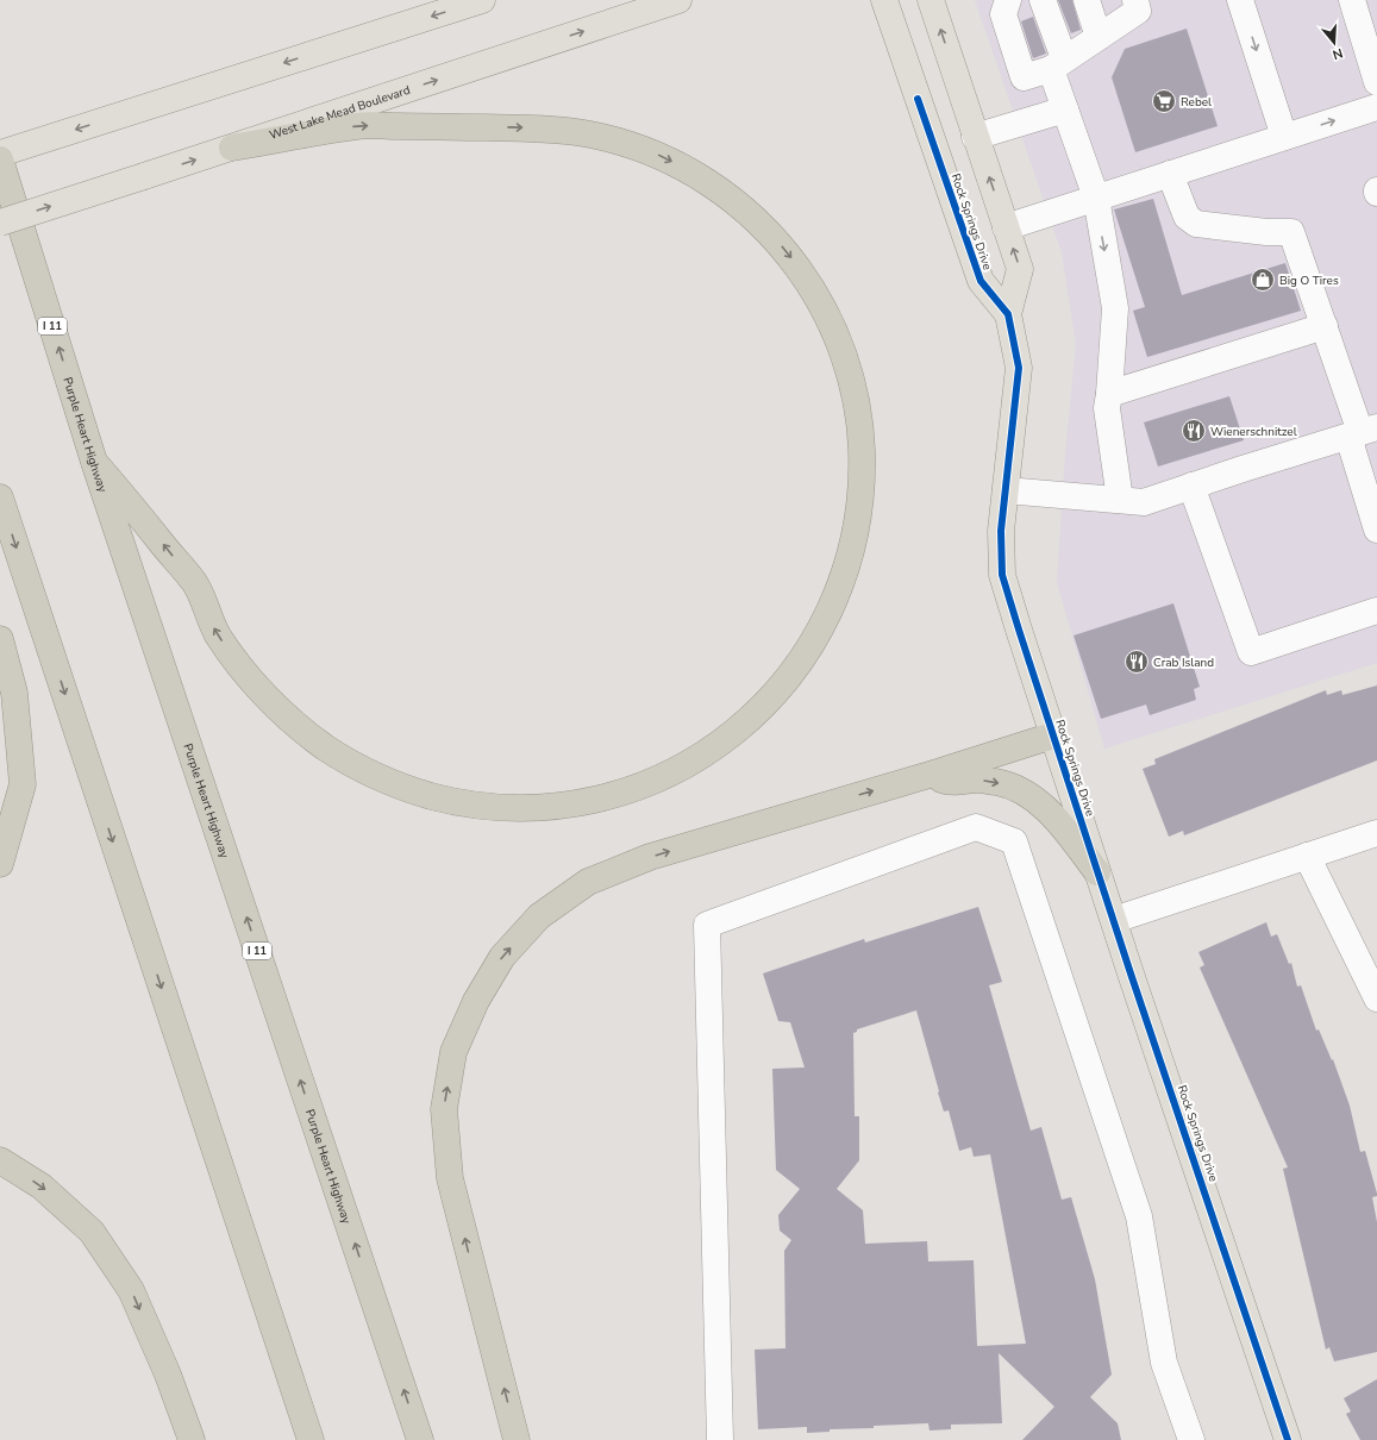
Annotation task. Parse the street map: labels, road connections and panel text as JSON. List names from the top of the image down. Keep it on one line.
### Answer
{"streets":{"highway":["I 11","Purple Heart Highway"],"main road":["West Lake Mead Boulevard","Rock Springs Drive"]},"places":{"supermarket":["Rebel"],"shop":["Big O Tires"],"restaurant":["Wienerschnitzel","Crab Island"]},"north":"bottom"}
